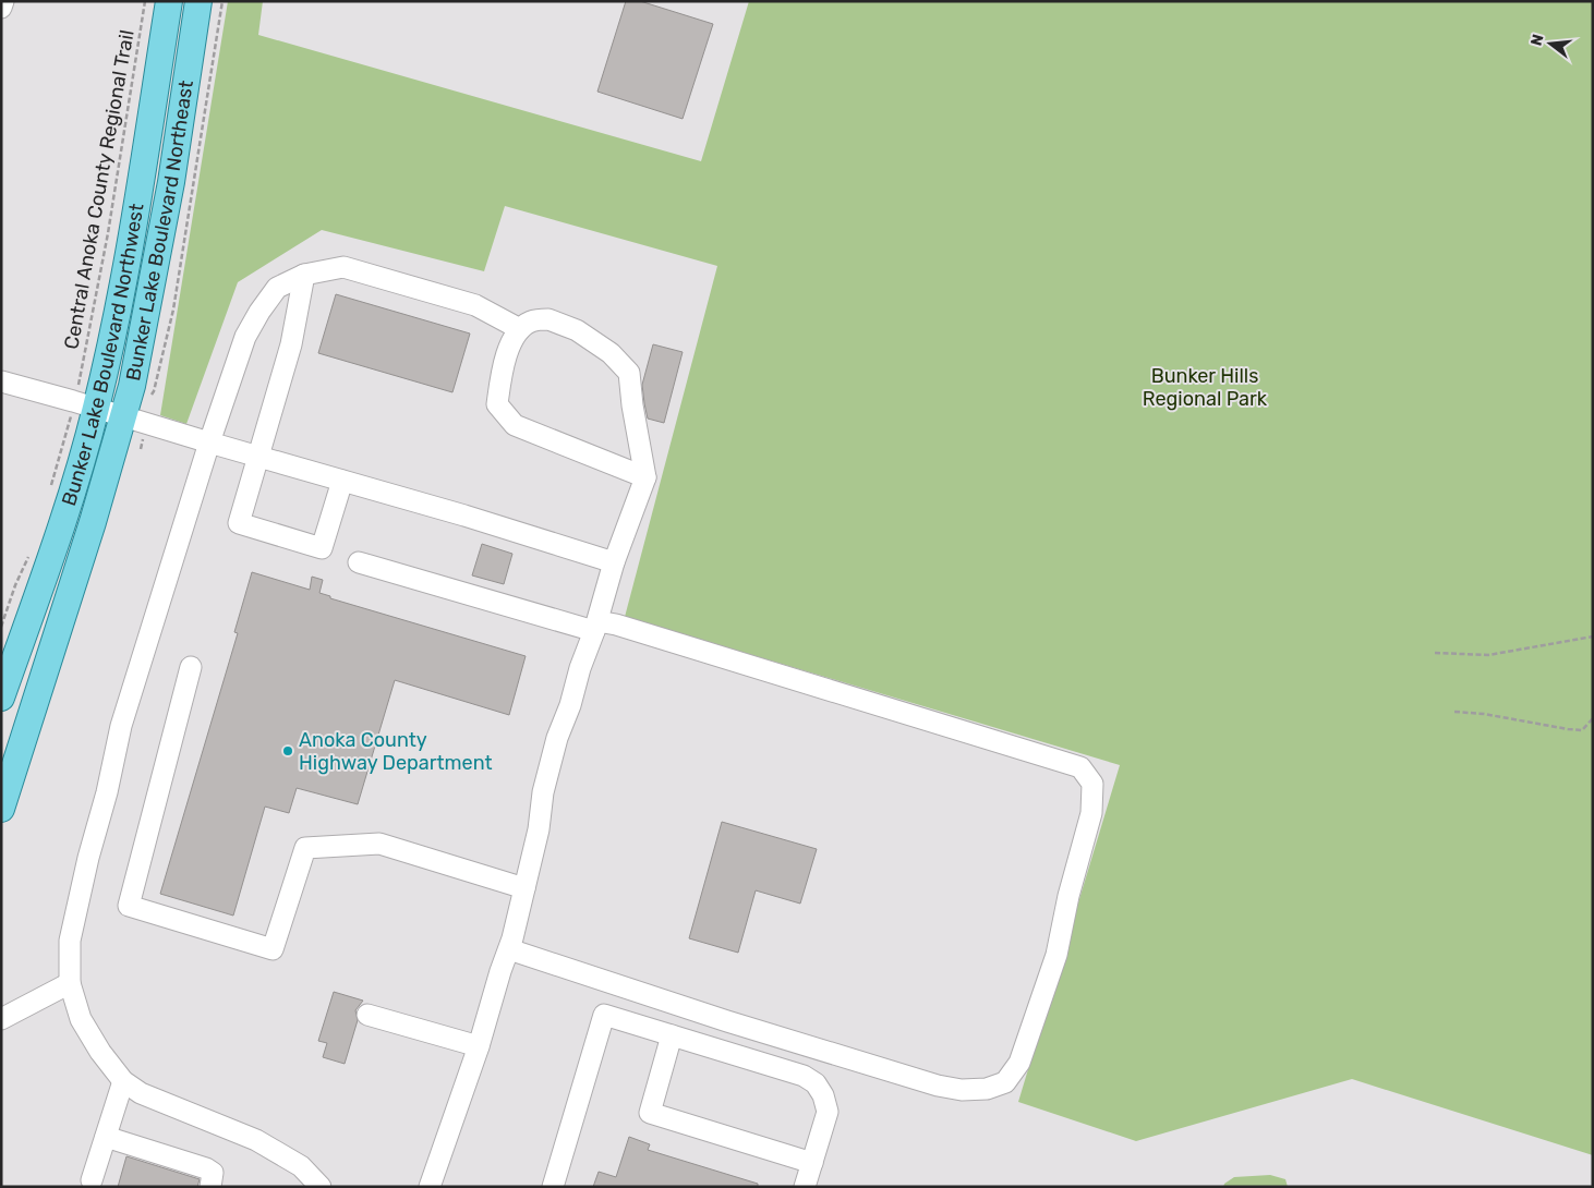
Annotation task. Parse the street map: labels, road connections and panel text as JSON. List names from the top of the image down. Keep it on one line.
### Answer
{"streets":{"main road":["Bunker Lake Boulevard Northeast","Bunker Lake Boulevard Northwest"],"path":["Central Anoka County Regional Trail"]},"crossings":[["Bunker Lake Boulevard Northeast","Bunker Lake Boulevard Northwest"]],"parks":["Bunker Hills Regional Park"],"places":["Anoka County Highway Department"],"north":"left"}
